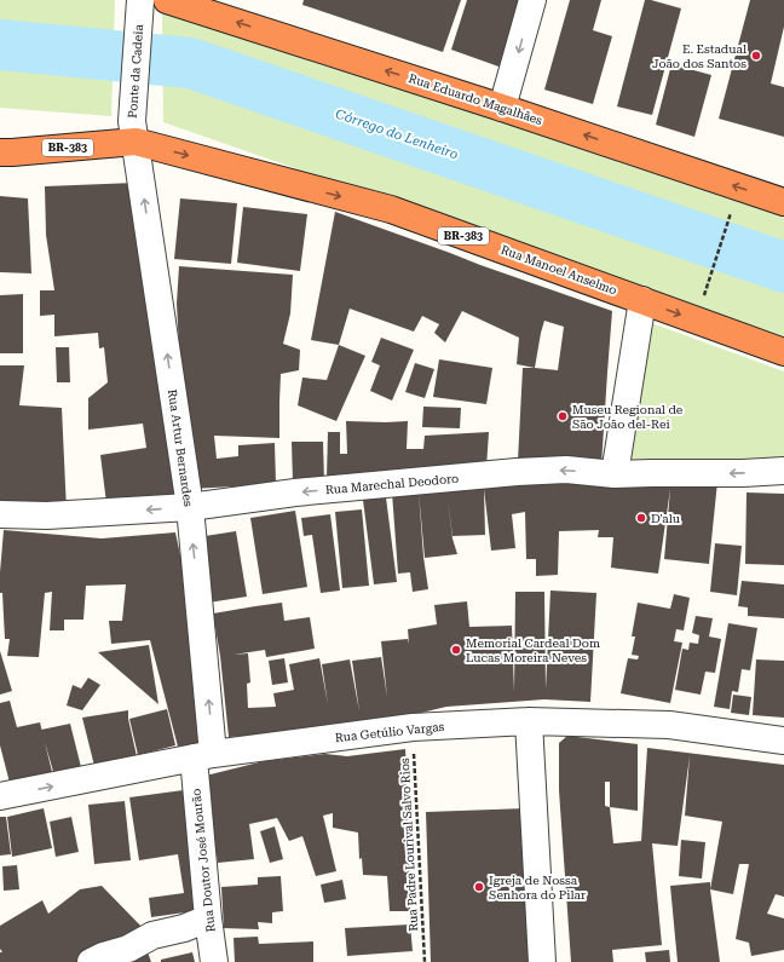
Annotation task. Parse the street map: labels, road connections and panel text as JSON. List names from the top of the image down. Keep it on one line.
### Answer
{"streets":{"highway":["Rua Eduardo Magalhães","BR-383","Rua Manoel Anselmo"],"street":["Ponte da Cadeia","Rua Artur Bernardes","Rua Marechal Deodoro","Rua Getúlio Vargas","Rua Doutor José Mourão"],"path":["Rua Padre Lourival Salvo Rios"]},"crossings":[["Ponte da Cadeia","BR-383"],["Ponte da Cadeia","Rua Manoel Anselmo"],["Ponte da Cadeia","Rua Artur Bernardes"],["BR-383","Rua Manoel Anselmo"],["BR-383","Rua Artur Bernardes"],["Rua Manoel Anselmo","Rua Artur Bernardes"],["Rua Artur Bernardes","Rua Marechal Deodoro"],["Rua Artur Bernardes","Rua Getúlio Vargas"],["Rua Artur Bernardes","Rua Doutor José Mourão"],["Rua Getúlio Vargas","Rua Padre Lourival Salvo Rios"],["Rua Getúlio Vargas","Rua Doutor José Mourão"]],"one_way":["Rua Eduardo Magalhães","Rua Manoel Anselmo","Rua Artur Bernardes","Rua Marechal Deodoro"],"water":["Córrego do Lenheiro"],"places":["E. Estadual João dos Santos","Museu Regional de São João del-Rei","D'alu","Memorial Cardeal Dom Lucas Moreira Neves","Igreja de Nossa Senhora do Pilar"]}
